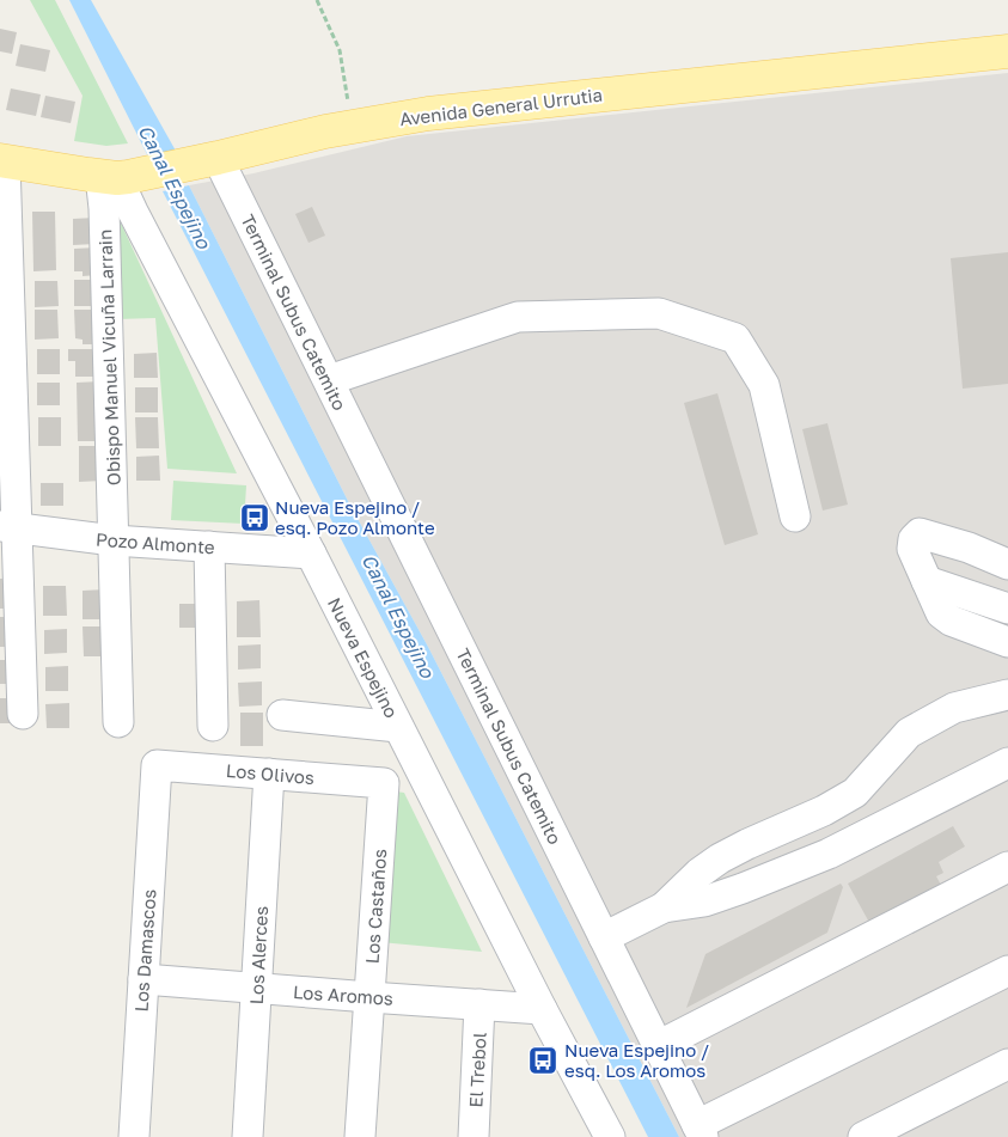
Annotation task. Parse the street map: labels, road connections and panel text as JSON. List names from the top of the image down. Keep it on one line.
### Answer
{"streets":{"main road":["Avenida General Urrutia"],"street":["Terminal Subus Catemito","Obispo Manuel Vicuña Larrain","Pozo Almonte","Nueva Espejino","Los Olivos","Los Castaños","Los Damascos","Los Alerces","Los Aromos","El Trebol"]},"crossings":[["Avenida General Urrutia","Terminal Subus Catemito"],["Avenida General Urrutia","Obispo Manuel Vicuña Larrain"],["Avenida General Urrutia","Nueva Espejino"],["Obispo Manuel Vicuña Larrain","Pozo Almonte"],["Obispo Manuel Vicuña Larrain","Nueva Espejino"],["Pozo Almonte","Nueva Espejino"],["Nueva Espejino","Los Aromos"],["Los Olivos","Los Castaños"],["Los Olivos","Los Damascos"],["Los Olivos","Los Alerces"],["Los Castaños","Los Aromos"],["Los Damascos","Los Aromos"],["Los Alerces","Los Aromos"],["Los Aromos","El Trebol"]],"water":["Canal Espejino"],"places":{"bus stop":["Nueva Espejino / esq. Pozo Almonte","Nueva Espejino / esq. Los Aromos"]}}
